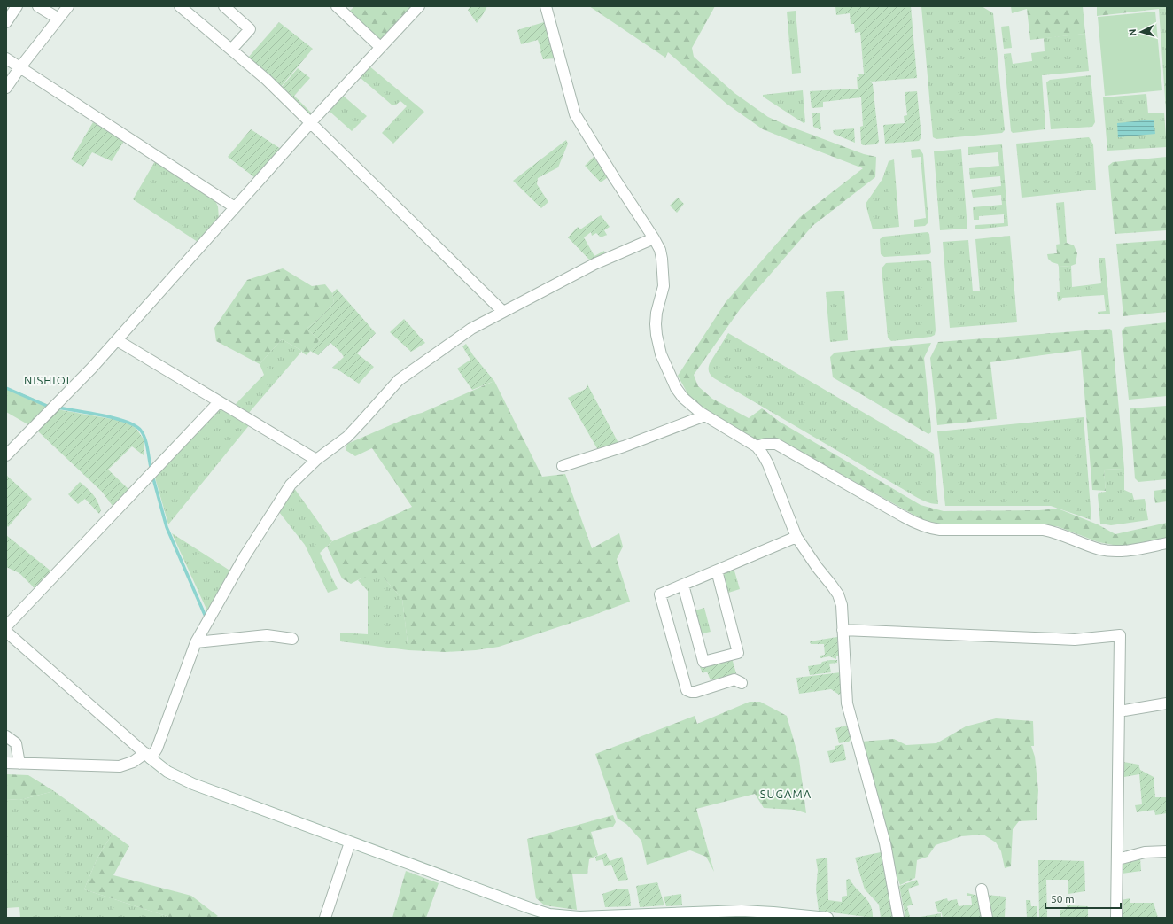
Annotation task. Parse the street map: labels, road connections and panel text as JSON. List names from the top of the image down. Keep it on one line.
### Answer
{"districts":["NISHIOI","SUGAMA"],"scale_bar":"50 m","north":"left"}
